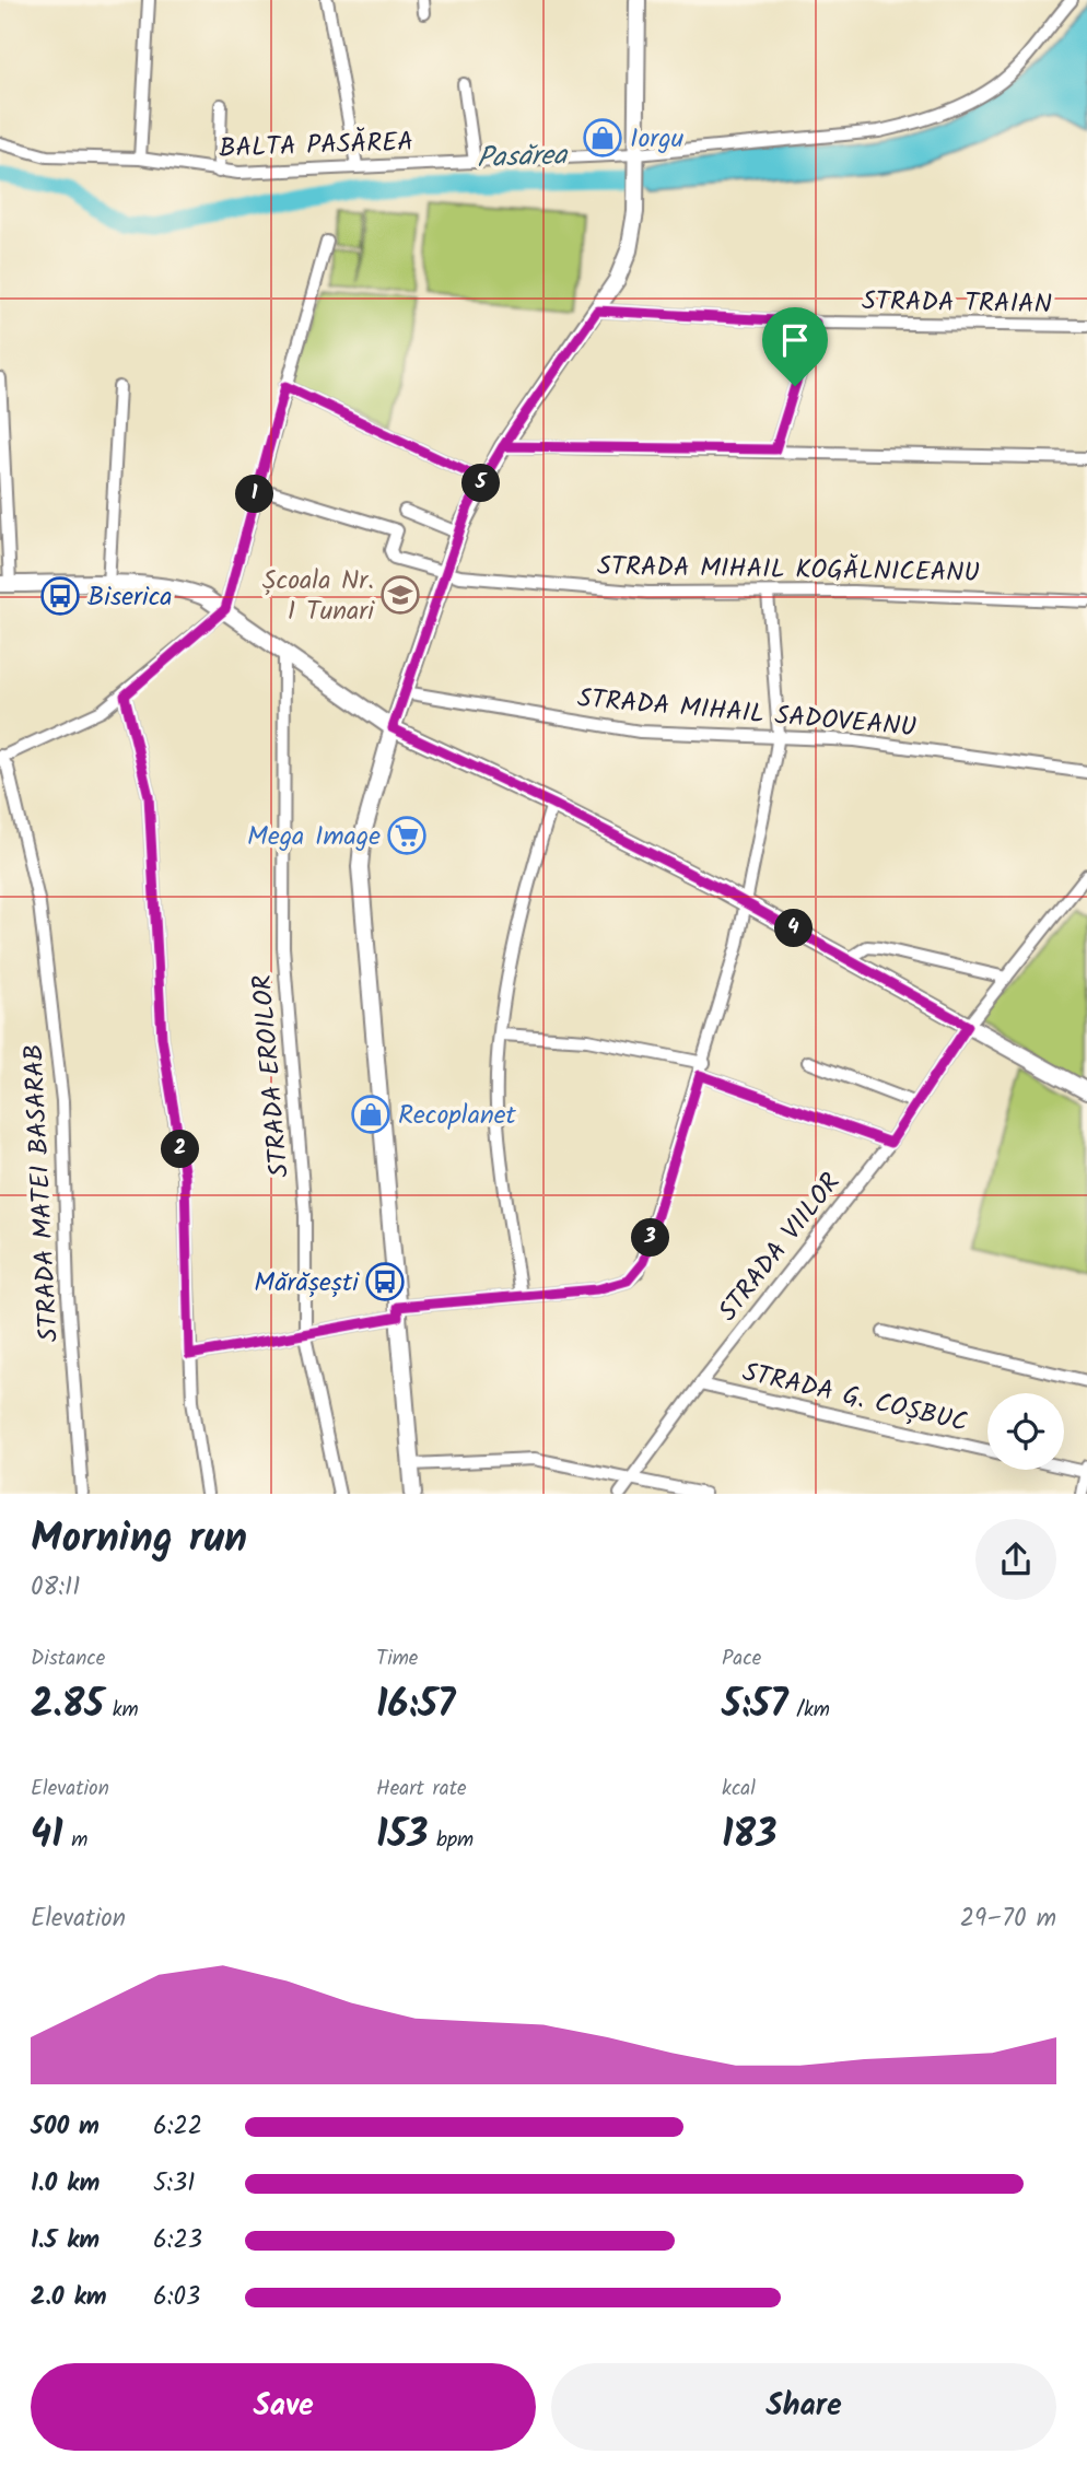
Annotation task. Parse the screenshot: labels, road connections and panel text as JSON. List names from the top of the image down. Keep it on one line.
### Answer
{"streets":{"street":["BALTA PASĂREA","STRADA TRAIAN","STRADA MIHAIL KOGĂLNICEANU","STRADA MIHAIL SADOVEANU","STRADA EROILOR","STRADA MATEI BASARAB","STRADA VIILOR","STRADA G. COȘBUC"]},"crossings":[["STRADA VIILOR","STRADA G. COȘBUC"]],"water":["Pasărea"],"places":{"shop":["Iorgu","Recoplanet"],"school or university":["Școala Nr. 1 Tunari"],"bus stop":["Biserica","Mărășești"],"supermarket":["Mega Image"]},"page":{"pins":["5","1","4","2","3"],"heading":["Morning run","08:11"],"stats":[["Distance","2.85 km"],["Time","16:57"],["Pace","5:57 /km"],["Elevation","41 m"],["Heart rate","153 bpm"],["kcal","183"]],"chart":["Elevation","29–70 m"],"list":[{"name":"500 m","note":"6:22"},{"name":"1.0 km","note":"5:31"},{"name":"1.5 km","note":"6:23"},{"name":"2.0 km","note":"6:03"}],"buttons":["Save","Share"]}}
